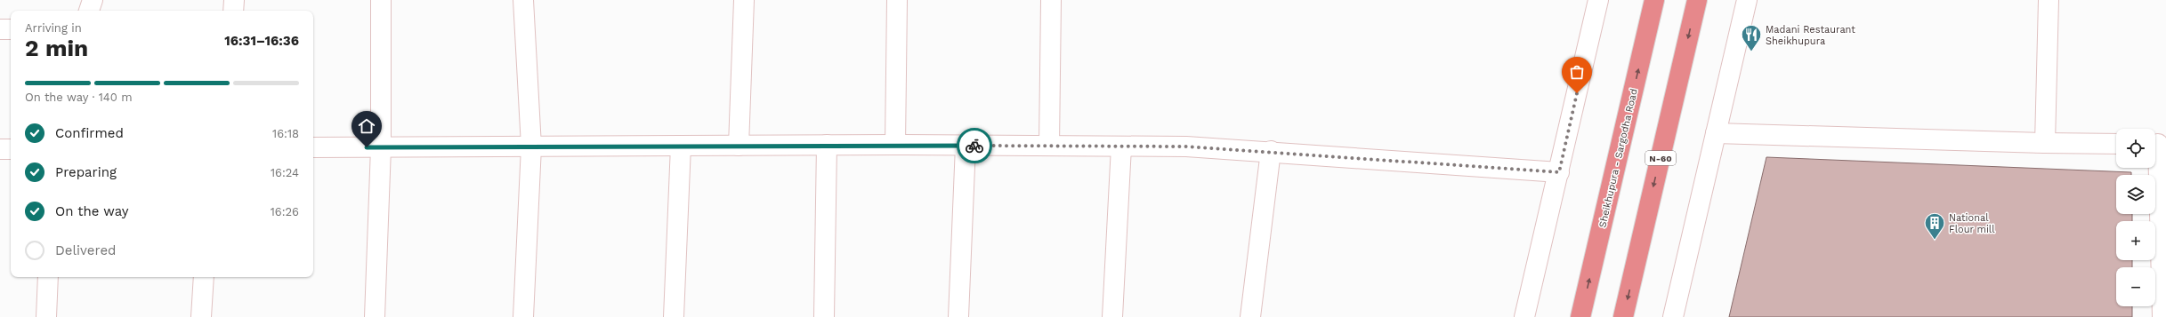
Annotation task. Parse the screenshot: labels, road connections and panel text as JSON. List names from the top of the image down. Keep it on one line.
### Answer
{"streets":{"highway":["Sheikhupura - Sargodha Road","N-60"]},"places":{"restaurant":["Madani Restaurant Sheikhupura"],"building":["National Flour mill"]},"page":{"heading":["2 min","Arriving in","16:31–16:36"],"bar":"On the way · 140 m","list":[["Confirmed","16:18"],["Preparing","16:24"],["On the way","16:26"],"Delivered"],"map_buttons":["+","−"]}}
